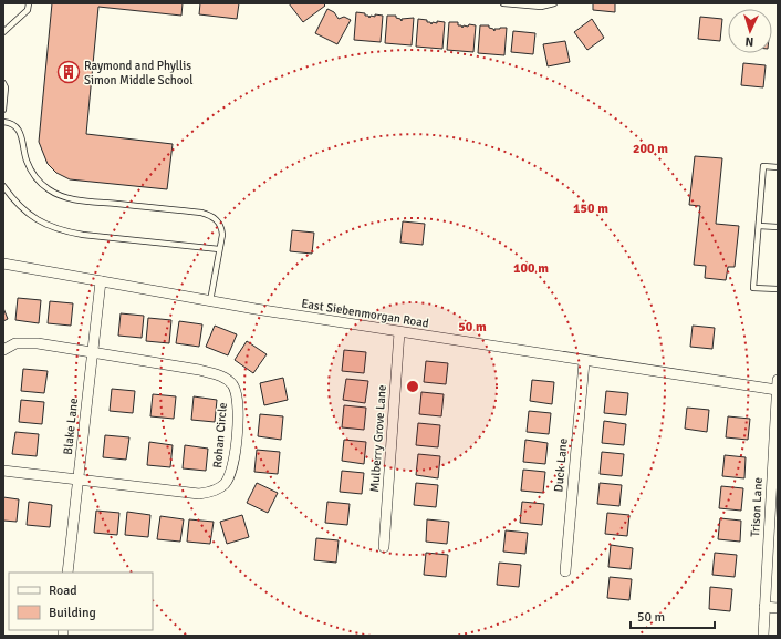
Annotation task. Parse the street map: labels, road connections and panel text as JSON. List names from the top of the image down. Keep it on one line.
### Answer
{"streets":{"street":["East Siebenmorgan Road","Blake Lane","Rohan Circle","Mulberry Grove Lane","Duck Lane","Trison Lane"]},"crossings":[["East Siebenmorgan Road","Blake Lane"],["East Siebenmorgan Road","Mulberry Grove Lane"],["East Siebenmorgan Road","Duck Lane"],["East Siebenmorgan Road","Trison Lane"],["Blake Lane","Rohan Circle"]],"places":{"building":["Raymond and Phyllis Simon Middle School"]},"legend":["Road","Building"],"scale_bar":"50 m","north":"bottom","rings":["200 m","150 m","100 m","50 m"]}
